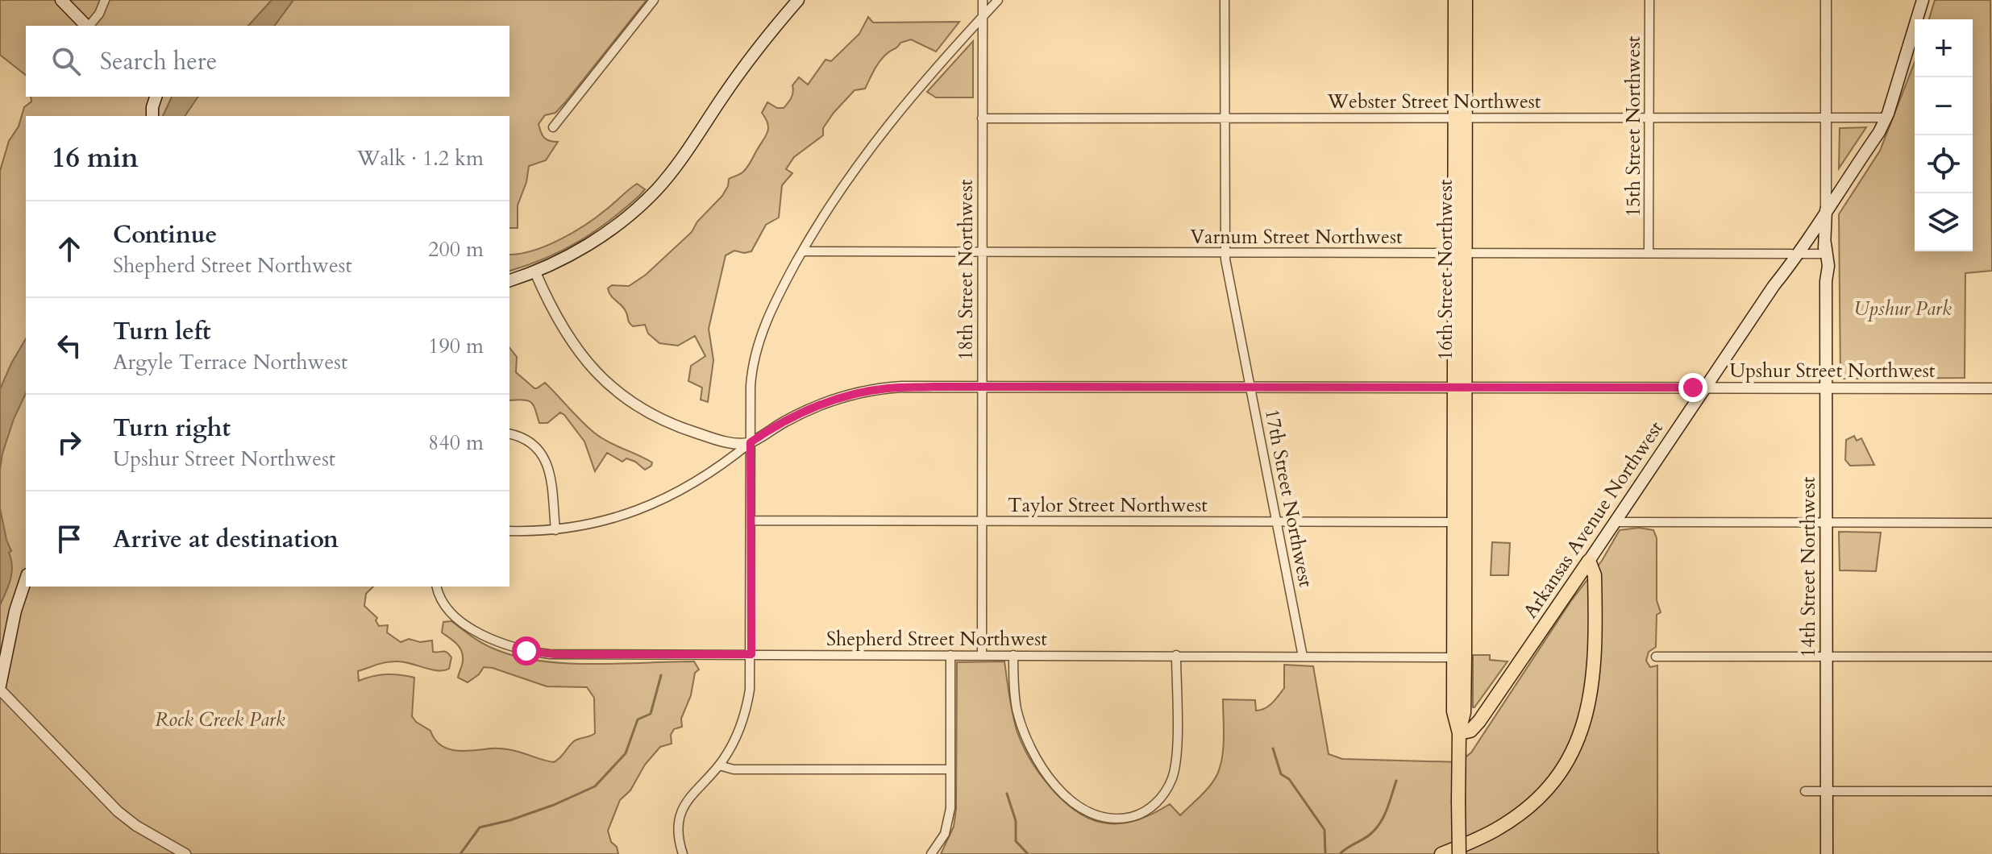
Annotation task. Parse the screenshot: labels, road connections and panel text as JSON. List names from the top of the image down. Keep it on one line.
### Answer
{"streets":{"main road":["16th Street Northwest","Arkansas Avenue Northwest","14th Street Northwest"],"street":["Webster Street Northwest","15th Street Northwest","Varnum Street Northwest","18th Street Northwest","Upshur Street Northwest","17th Street Northwest","Taylor Street Northwest","Shepherd Street Northwest"]},"crossings":[["Webster Street Northwest","15th Street Northwest"],["Webster Street Northwest","18th Street Northwest"],["Webster Street Northwest","16th Street Northwest"],["Webster Street Northwest","17th Street Northwest"],["Webster Street Northwest","Arkansas Avenue Northwest"],["Webster Street Northwest","14th Street Northwest"],["15th Street Northwest","Varnum Street Northwest"],["Varnum Street Northwest","18th Street Northwest"],["Varnum Street Northwest","16th Street Northwest"],["Varnum Street Northwest","17th Street Northwest"],["Varnum Street Northwest","Arkansas Avenue Northwest"],["Varnum Street Northwest","14th Street Northwest"],["18th Street Northwest","Upshur Street Northwest"],["18th Street Northwest","Taylor Street Northwest"],["18th Street Northwest","Shepherd Street Northwest"],["16th Street Northwest","Upshur Street Northwest"],["16th Street Northwest","Taylor Street Northwest"],["16th Street Northwest","Arkansas Avenue Northwest"],["16th Street Northwest","Shepherd Street Northwest"],["Upshur Street Northwest","17th Street Northwest"],["Upshur Street Northwest","Arkansas Avenue Northwest"],["Upshur Street Northwest","14th Street Northwest"],["17th Street Northwest","Taylor Street Northwest"],["17th Street Northwest","Shepherd Street Northwest"],["Arkansas Avenue Northwest","14th Street Northwest"]],"parks":["Upshur Park","Rock Creek Park"],"page":{"map_buttons":["+","−"],"search":"Search here","heading":["16 min","Walk · 1.2 km"],"list":[["Continue","Shepherd Street Northwest","200 m"],["Turn left","Argyle Terrace Northwest","190 m"],["Turn right","Upshur Street Northwest","840 m"],"Arrive at destination"]}}
